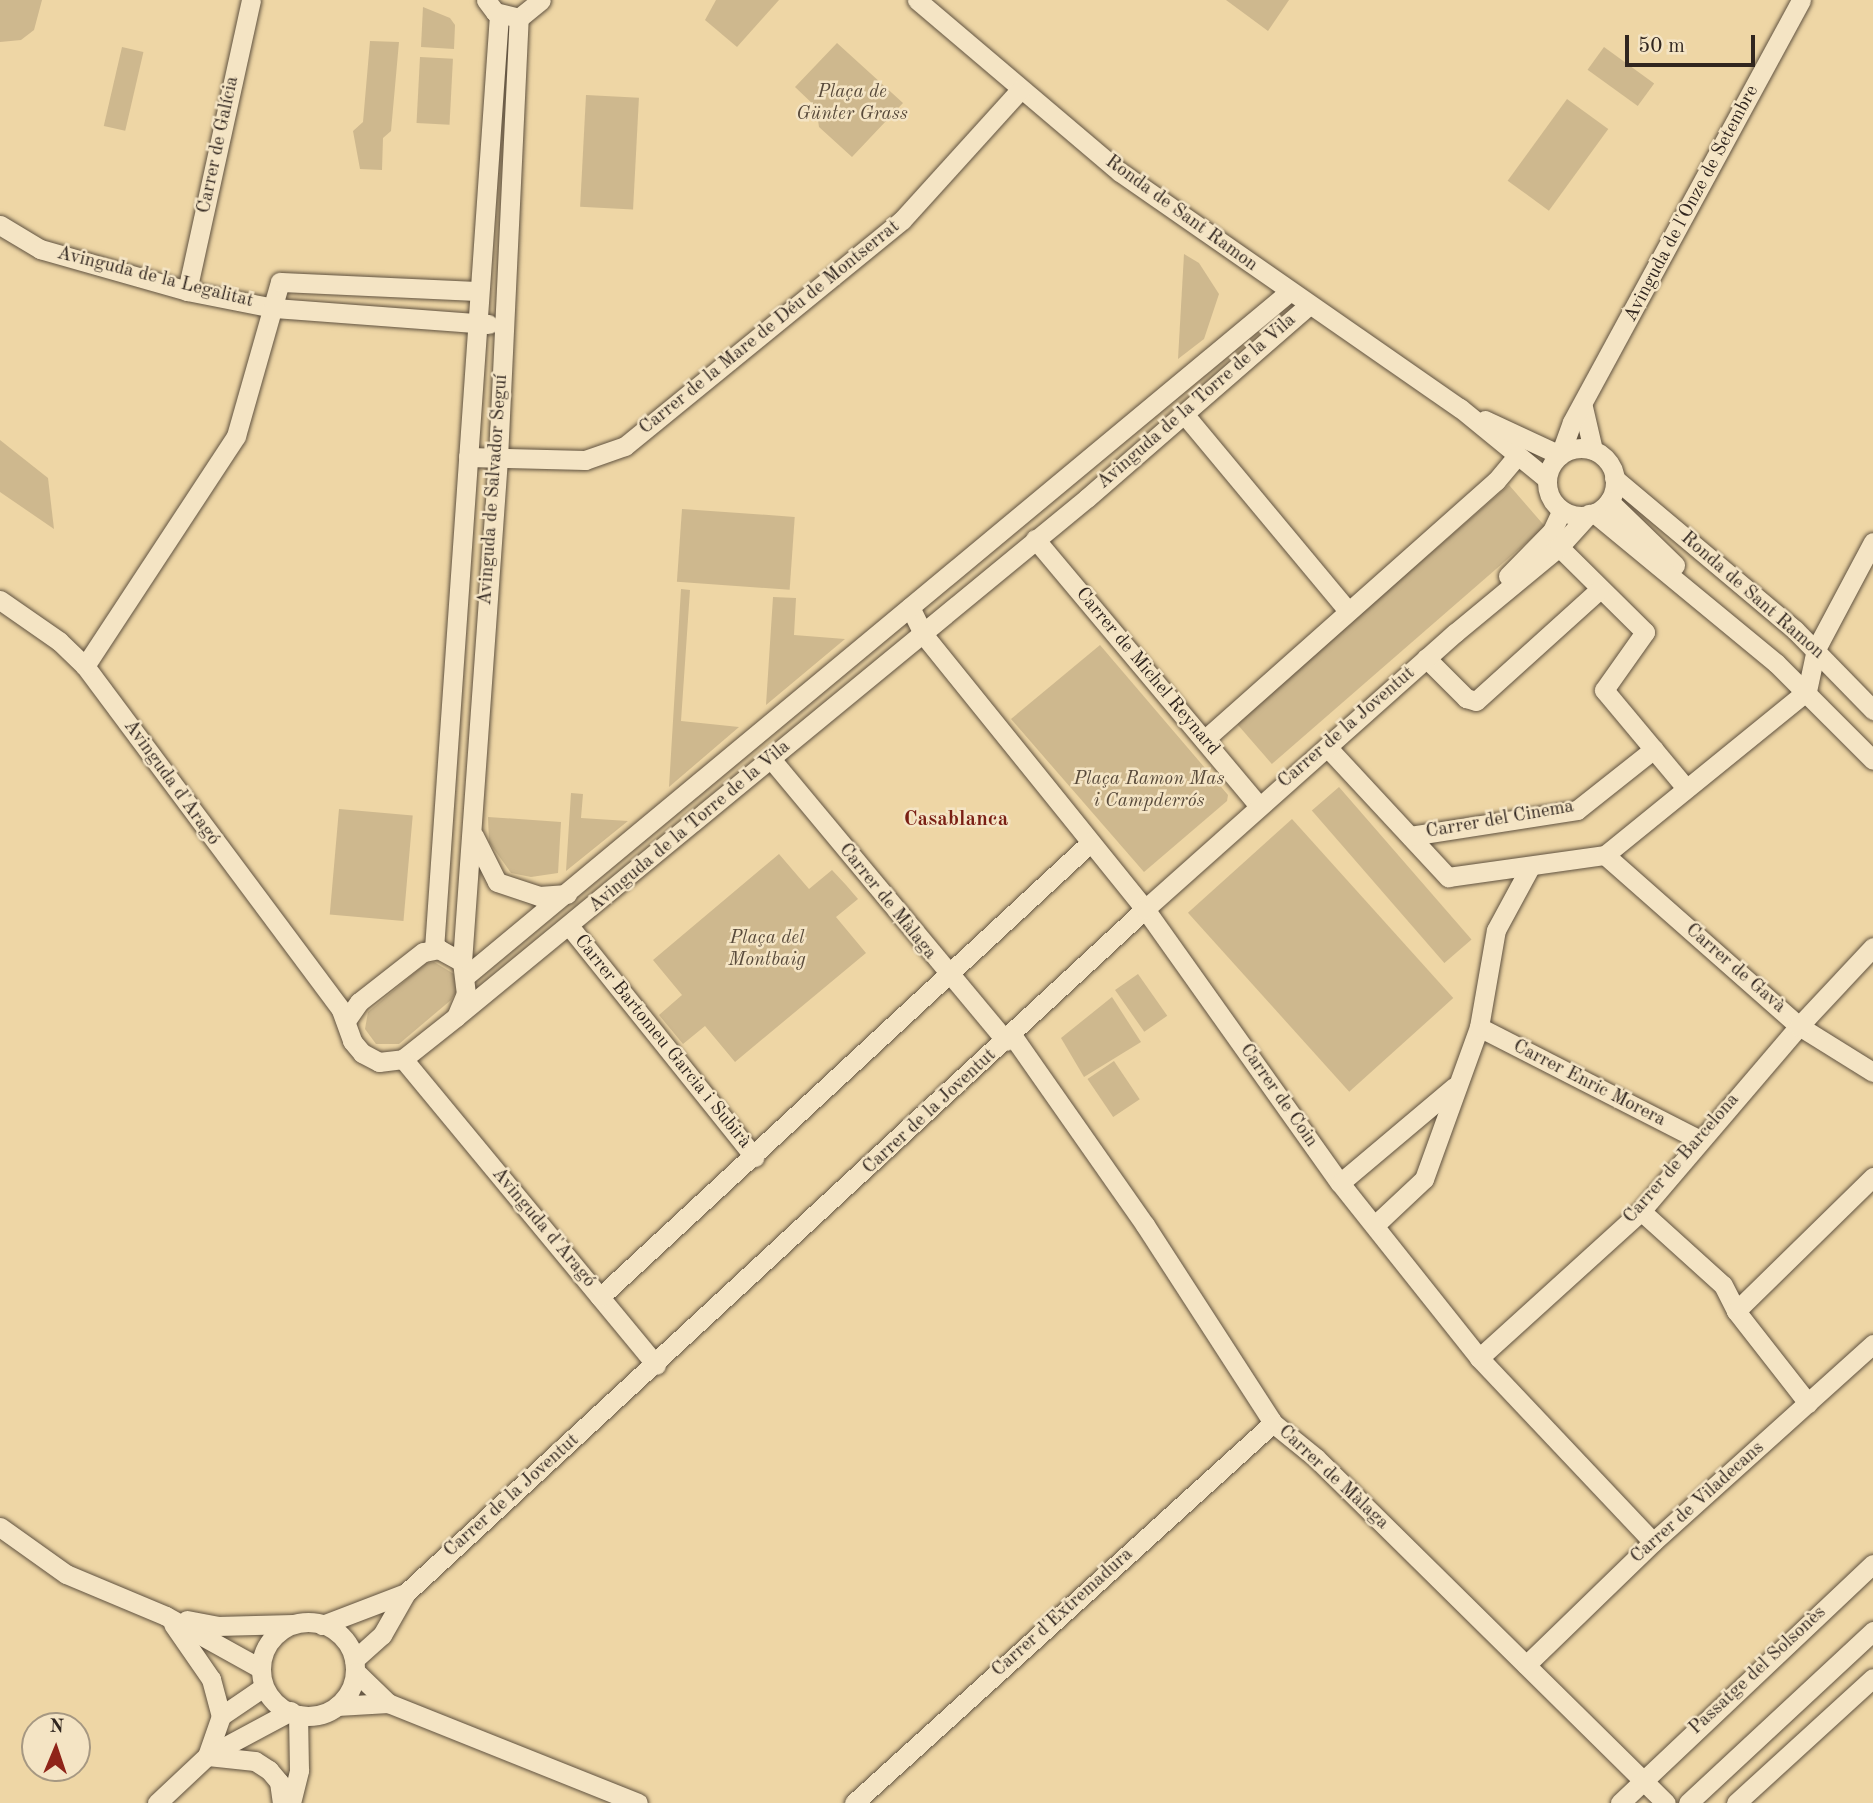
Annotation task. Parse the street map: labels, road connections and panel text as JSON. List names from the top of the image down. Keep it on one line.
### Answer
{"streets":{"street":["Carrer de Galícia","Avinguda de l'Onze de Setembre","Ronda de Sant Ramon","Avinguda de la Legalitat","Carrer de la Mare de Déu de Montserrat","Avinguda de la Torre de la Vila","Avinguda de Salvador Seguí","Carrer de Michel Reynard","Carrer de la Joventut","Avinguda d'Aragó","Carrer del Cinema","Carrer de Màlaga","Carrer de Gavà","Carrer Bartomeu Garcia i Subirà","Carrer Enric Morera","Carrer de Coin","Carrer de Barcelona","Carrer de Viladecans","Carrer d'Extremadura","Passatge del Solsonès"]},"crossings":[["Carrer de Galícia","Avinguda de la Legalitat"],["Avinguda de l'Onze de Setembre","Ronda de Sant Ramon"],["Avinguda de l'Onze de Setembre","Carrer de la Joventut"],["Ronda de Sant Ramon","Carrer de la Mare de Déu de Montserrat"],["Ronda de Sant Ramon","Avinguda de la Torre de la Vila"],["Ronda de Sant Ramon","Carrer de la Joventut"],["Avinguda de la Legalitat","Avinguda de Salvador Seguí"],["Carrer de la Mare de Déu de Montserrat","Avinguda de Salvador Seguí"],["Avinguda de la Torre de la Vila","Avinguda de Salvador Seguí"],["Avinguda de la Torre de la Vila","Carrer de Michel Reynard"],["Avinguda de la Torre de la Vila","Avinguda d'Aragó"],["Avinguda de la Torre de la Vila","Carrer de Màlaga"],["Avinguda de la Torre de la Vila","Carrer Bartomeu Garcia i Subirà"],["Avinguda de la Torre de la Vila","Carrer de Coin"],["Carrer de Michel Reynard","Carrer de la Joventut"],["Carrer de la Joventut","Avinguda d'Aragó"],["Carrer de la Joventut","Carrer de Màlaga"],["Carrer de la Joventut","Carrer de Coin"],["Carrer de Màlaga","Carrer de Viladecans"],["Carrer de Màlaga","Carrer d'Extremadura"],["Carrer de Màlaga","Passatge del Solsonès"],["Carrer de Gavà","Carrer de Barcelona"],["Carrer Enric Morera","Carrer de Barcelona"],["Carrer de Coin","Carrer de Barcelona"],["Carrer de Coin","Carrer de Viladecans"]],"districts":["Casablanca"],"parks":["Plaça de Günter Grass","Plaça Ramon Mas i Campderrós","Plaça del Montbaig"],"scale_bar":"50 m","north":"top"}
